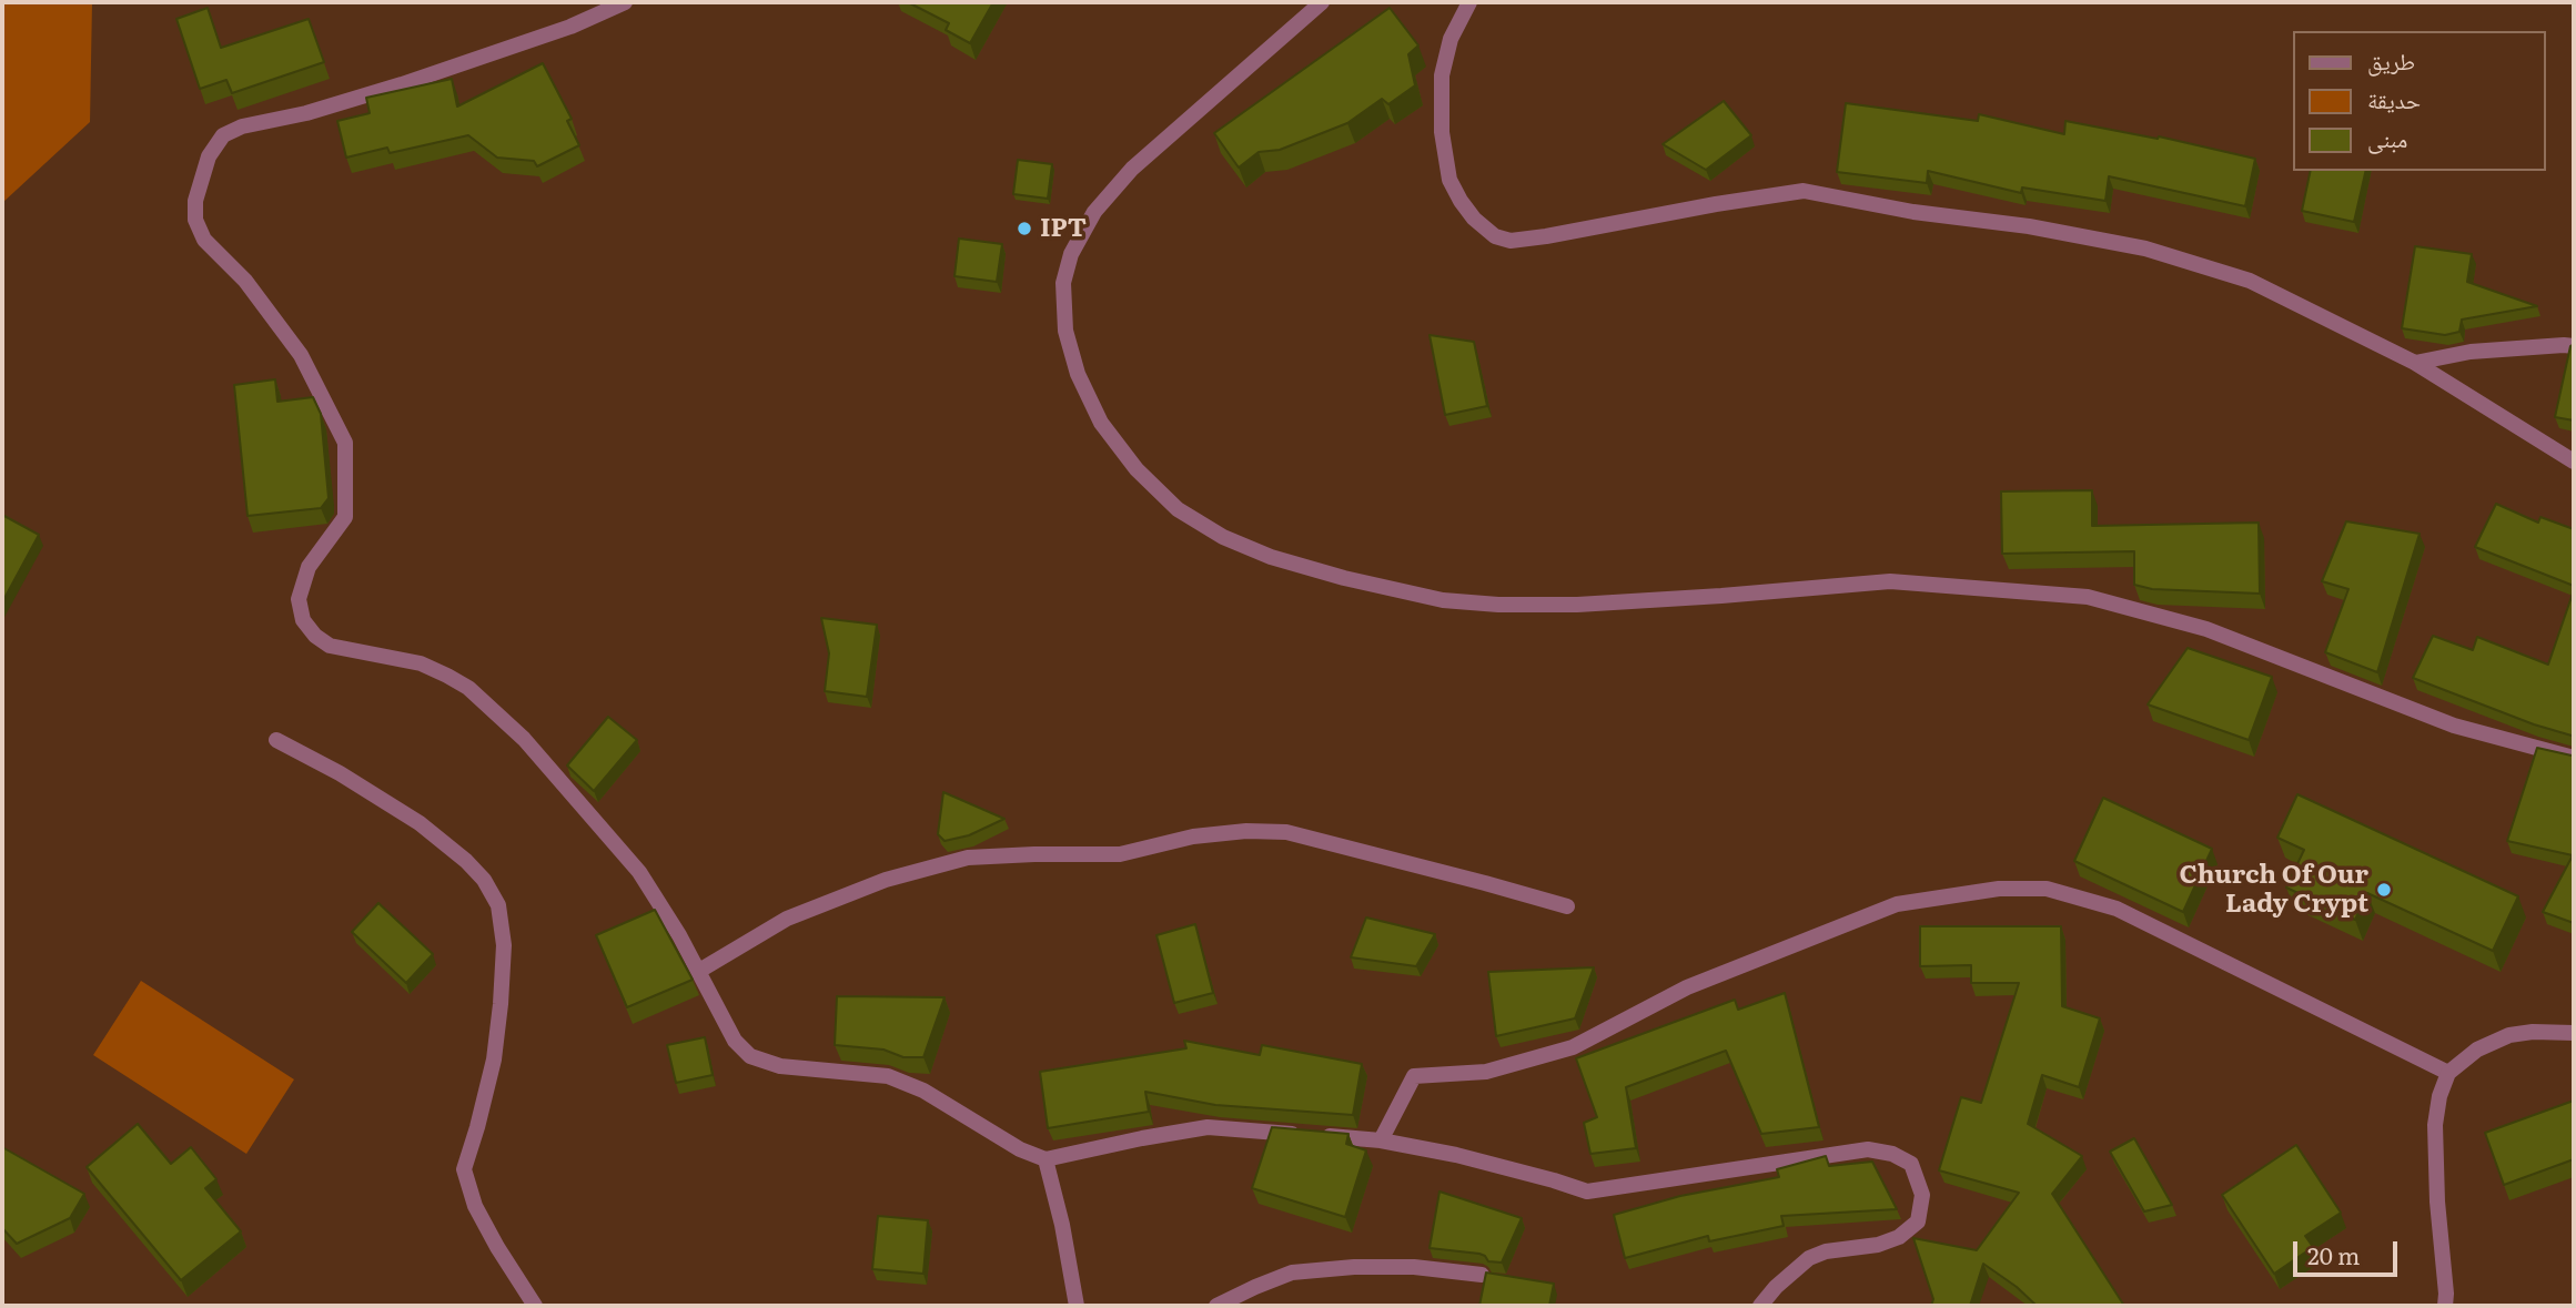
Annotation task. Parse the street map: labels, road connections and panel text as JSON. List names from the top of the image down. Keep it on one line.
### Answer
{"places":["IPT","Church Of Our Lady Crypt"],"legend":["طريق","حديقة","مبنى"],"scale_bar":"20 m"}
